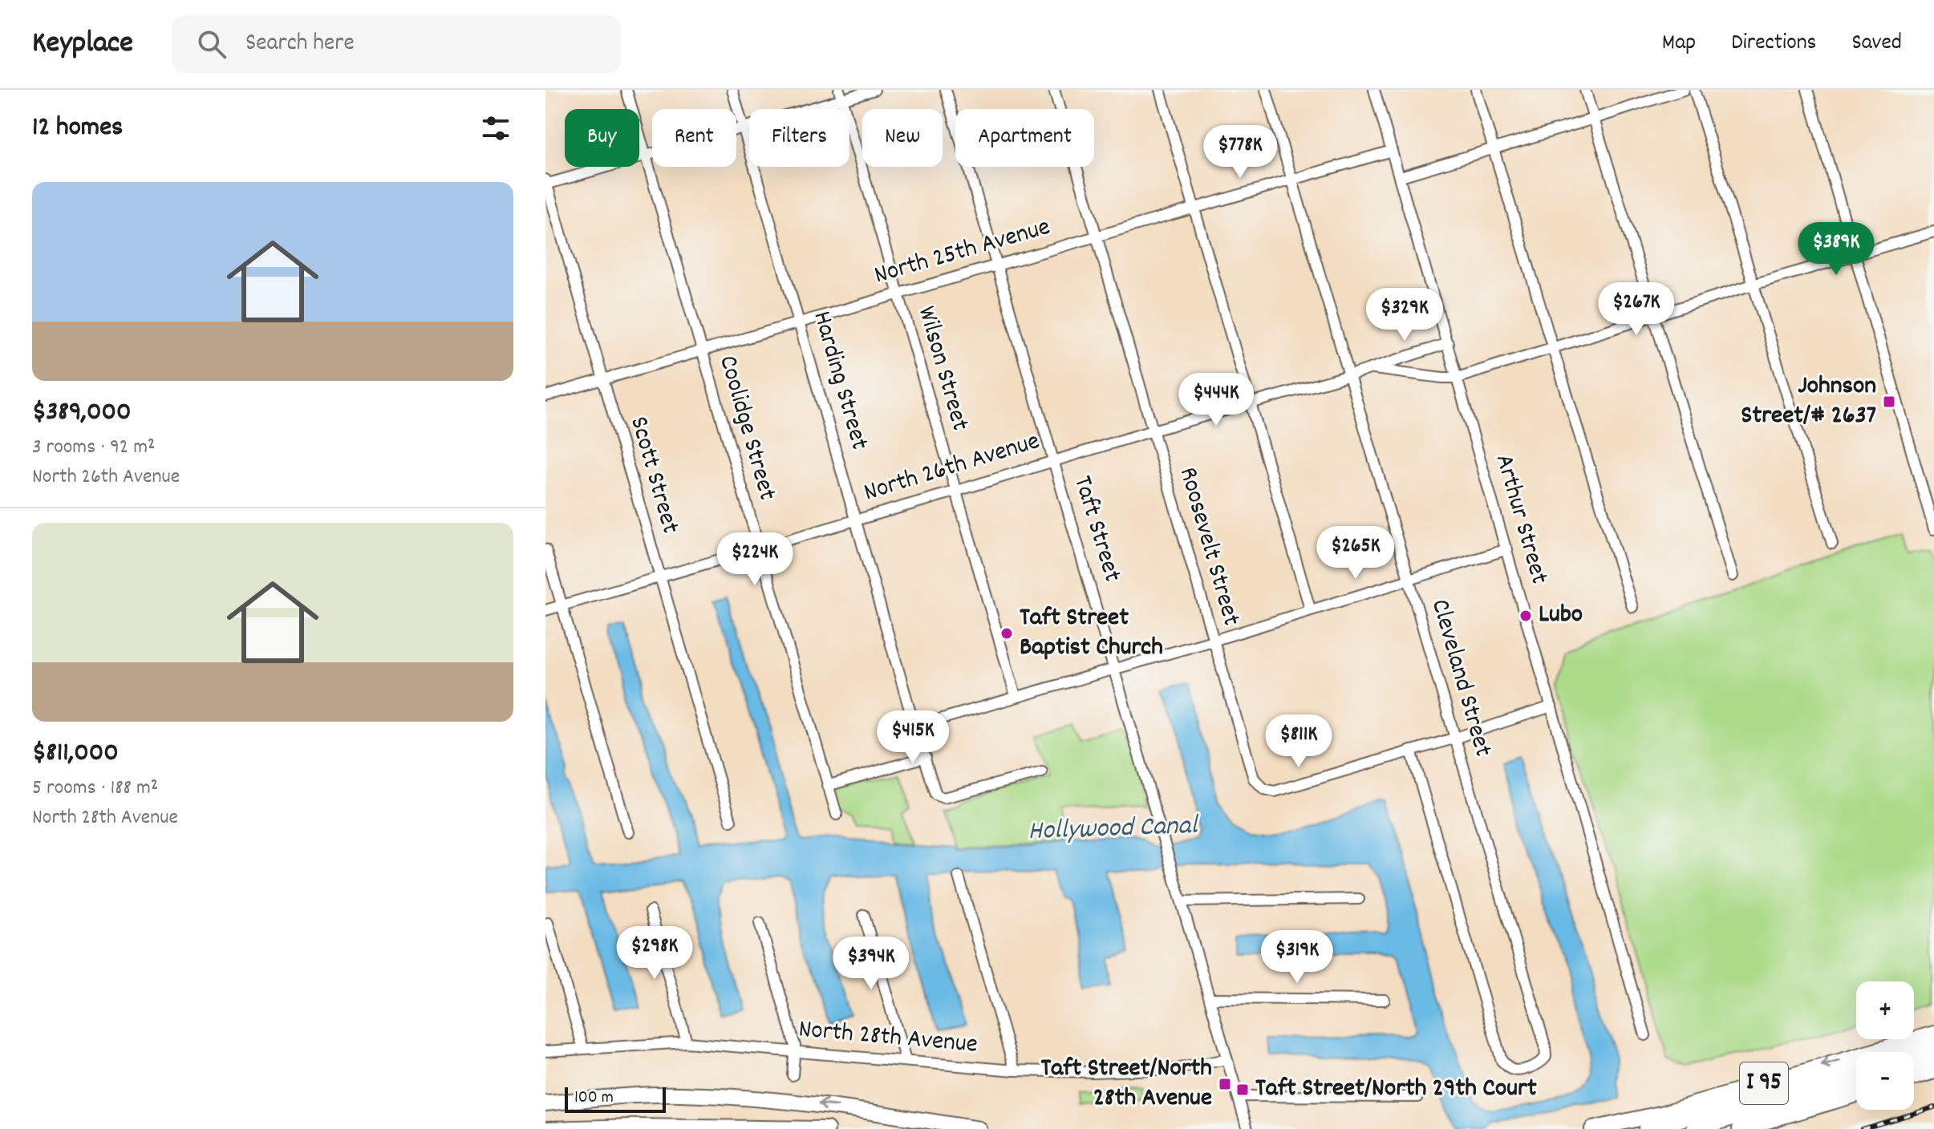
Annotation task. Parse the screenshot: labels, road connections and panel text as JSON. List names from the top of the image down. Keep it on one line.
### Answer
{"streets":{"highway":["I 95"],"street":["North 25th Avenue","Wilson Street","Harding Street","Coolidge Street","North 26th Avenue","Scott Street","Arthur Street","Taft Street","Roosevelt Street","Cleveland Street","North 28th Avenue"]},"crossings":[["North 25th Avenue","Wilson Street"],["North 25th Avenue","Harding Street"],["North 25th Avenue","Coolidge Street"],["North 25th Avenue","Scott Street"],["North 25th Avenue","Arthur Street"],["North 25th Avenue","Taft Street"],["North 25th Avenue","Roosevelt Street"],["North 25th Avenue","Cleveland Street"],["Wilson Street","North 26th Avenue"],["Harding Street","North 26th Avenue"],["Coolidge Street","North 26th Avenue"],["North 26th Avenue","Scott Street"],["North 26th Avenue","Arthur Street"],["North 26th Avenue","Taft Street"],["North 26th Avenue","Roosevelt Street"],["North 26th Avenue","Cleveland Street"],["Taft Street","North 28th Avenue"],["Roosevelt Street","Cleveland Street"]],"water":["Hollywood Canal"],"places":{"transit":["Johnson Street/# 2637","Taft Street/North 28th Avenue","Taft Street/North 29th Court"],"other":["Lubo","Taft Street Baptist Church"]},"scale_bar":"100 m","page":{"header":"Keyplace","search":"Search here","nav":["Map","Directions","Saved"],"heading":"12 homes","chip":["Buy","Rent","Filters","New","Apartment"],"price":["$778K","$389K","$267K","$329K","$444K","$265K","$224K","$415K","$811K","$298K","$319K","$394K"],"list":[{"name":"$389,000","note":"3 rooms · 92 m² · North 26th Avenue"},{"name":"$811,000","note":"5 rooms · 188 m² · North 28th Avenue"}],"map_buttons":["+","−"],"scale":"100 m"}}
